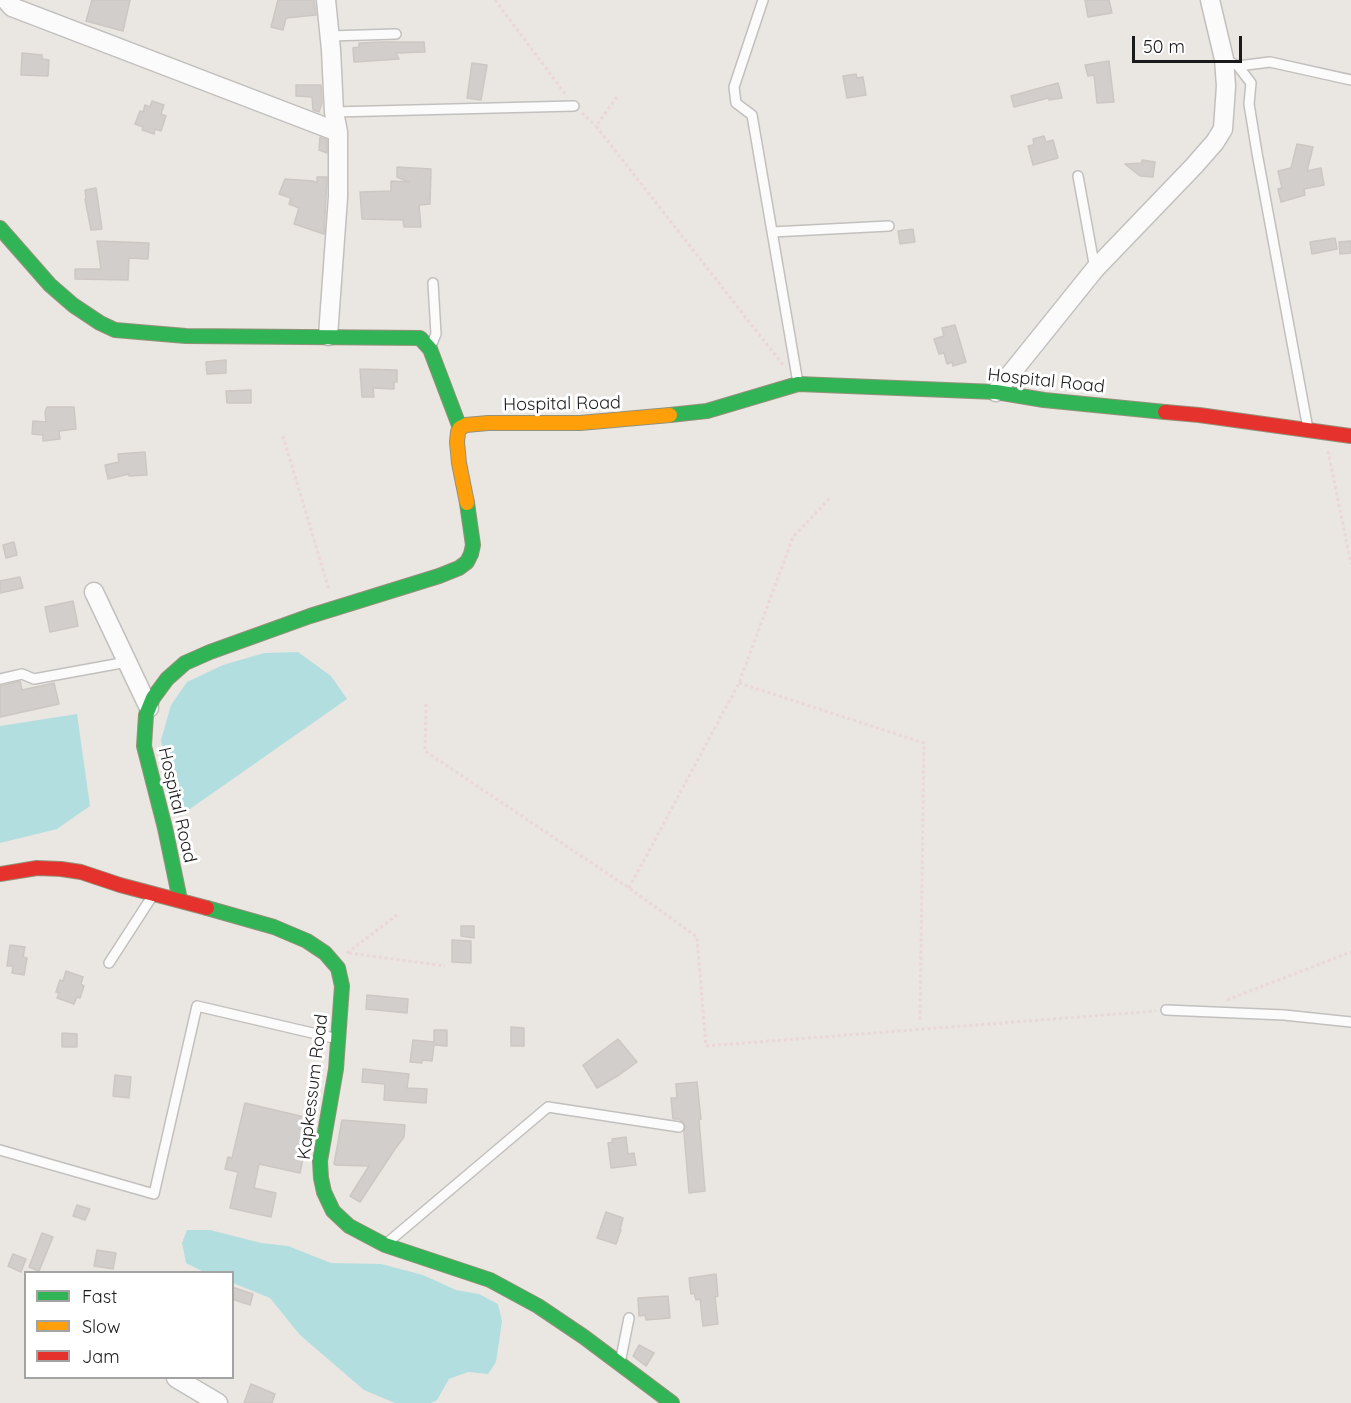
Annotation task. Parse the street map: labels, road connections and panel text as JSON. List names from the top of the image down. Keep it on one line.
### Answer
{"streets":{"street":["Hospital Road","Kapkessum Road"]},"legend":["Fast","Slow","Jam"],"scale_bar":"50 m"}
